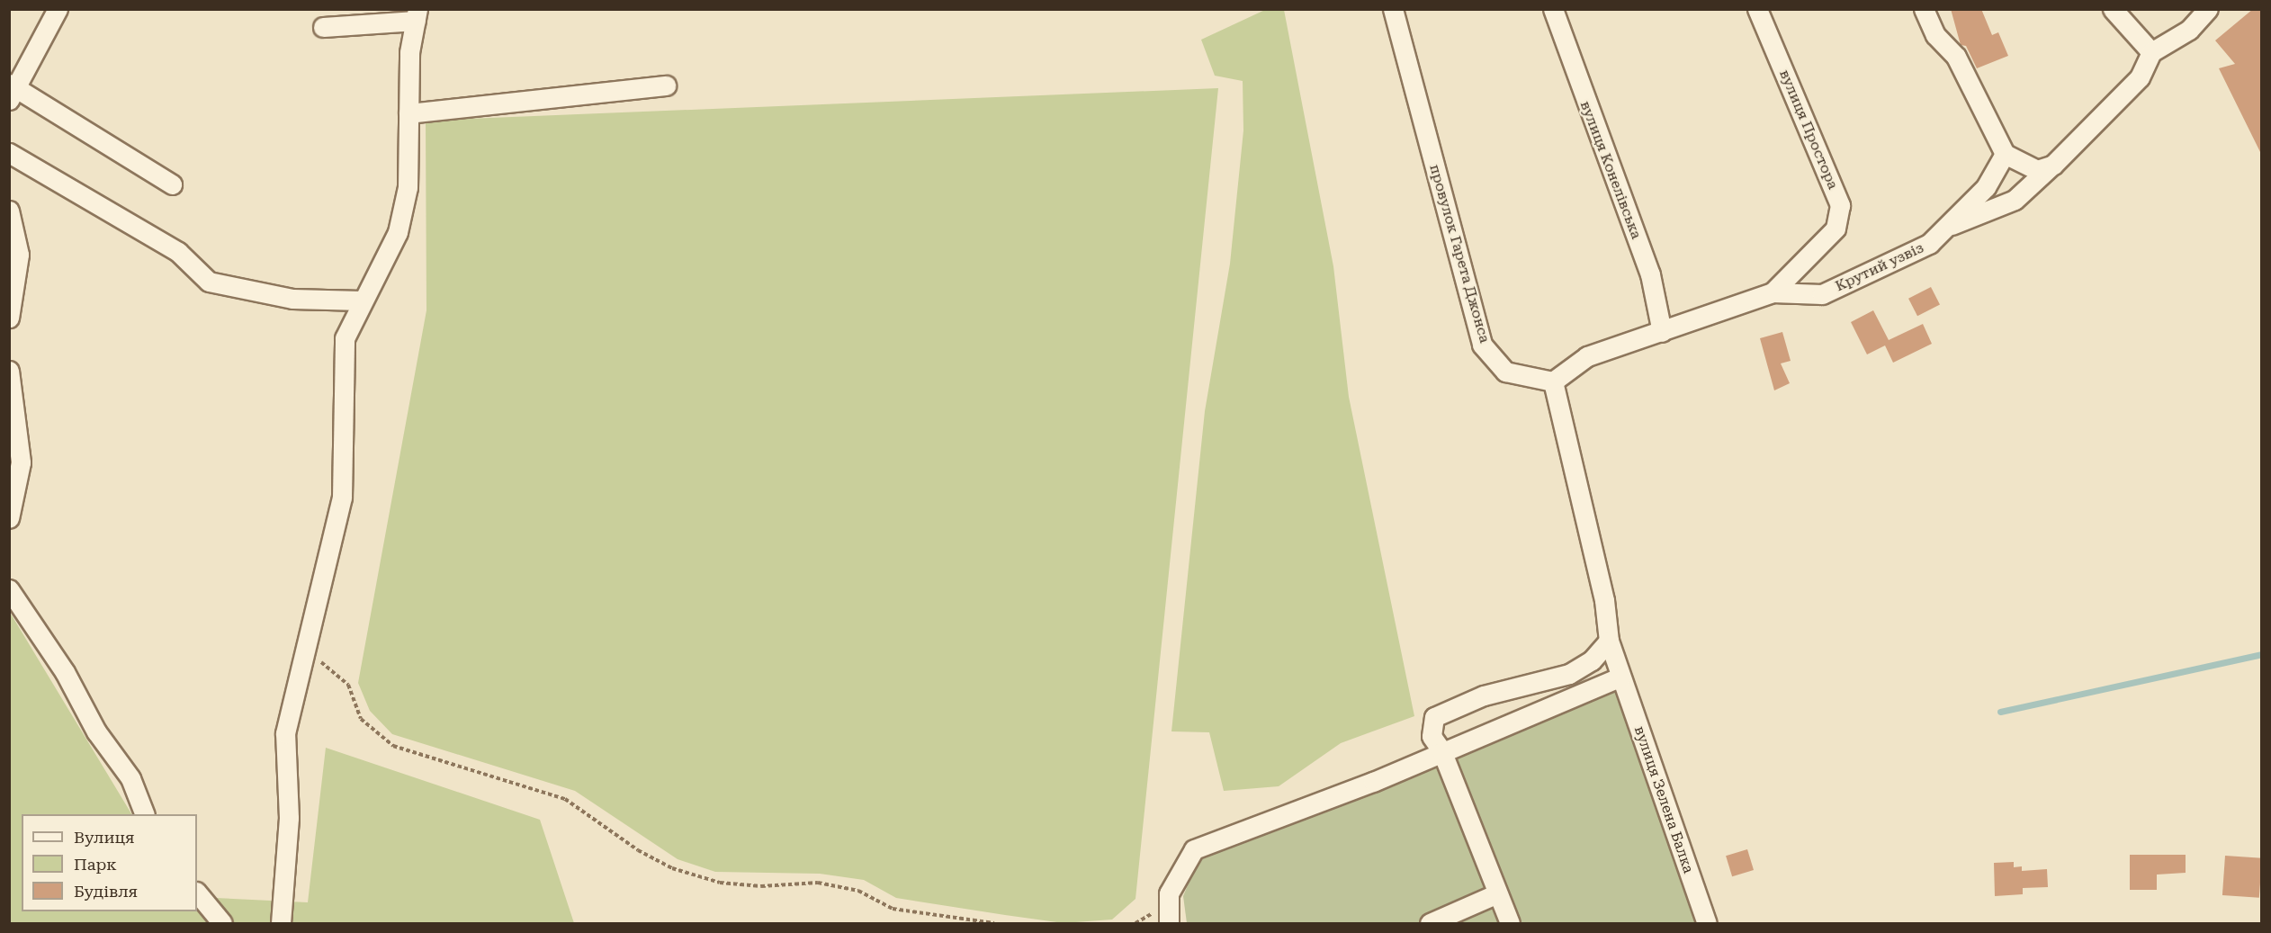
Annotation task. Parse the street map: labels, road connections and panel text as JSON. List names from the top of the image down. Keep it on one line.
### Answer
{"streets":{"street":["вулиця Простора","вулиця Конелівська","провулок Гарета Джонса","Крутий узвіз","вулиця Зелена Балка"]},"crossings":[["вулиця Простора","Крутий узвіз"],["вулиця Конелівська","Крутий узвіз"],["провулок Гарета Джонса","Крутий узвіз"]],"legend":["Вулиця","Парк","Будівля"]}
